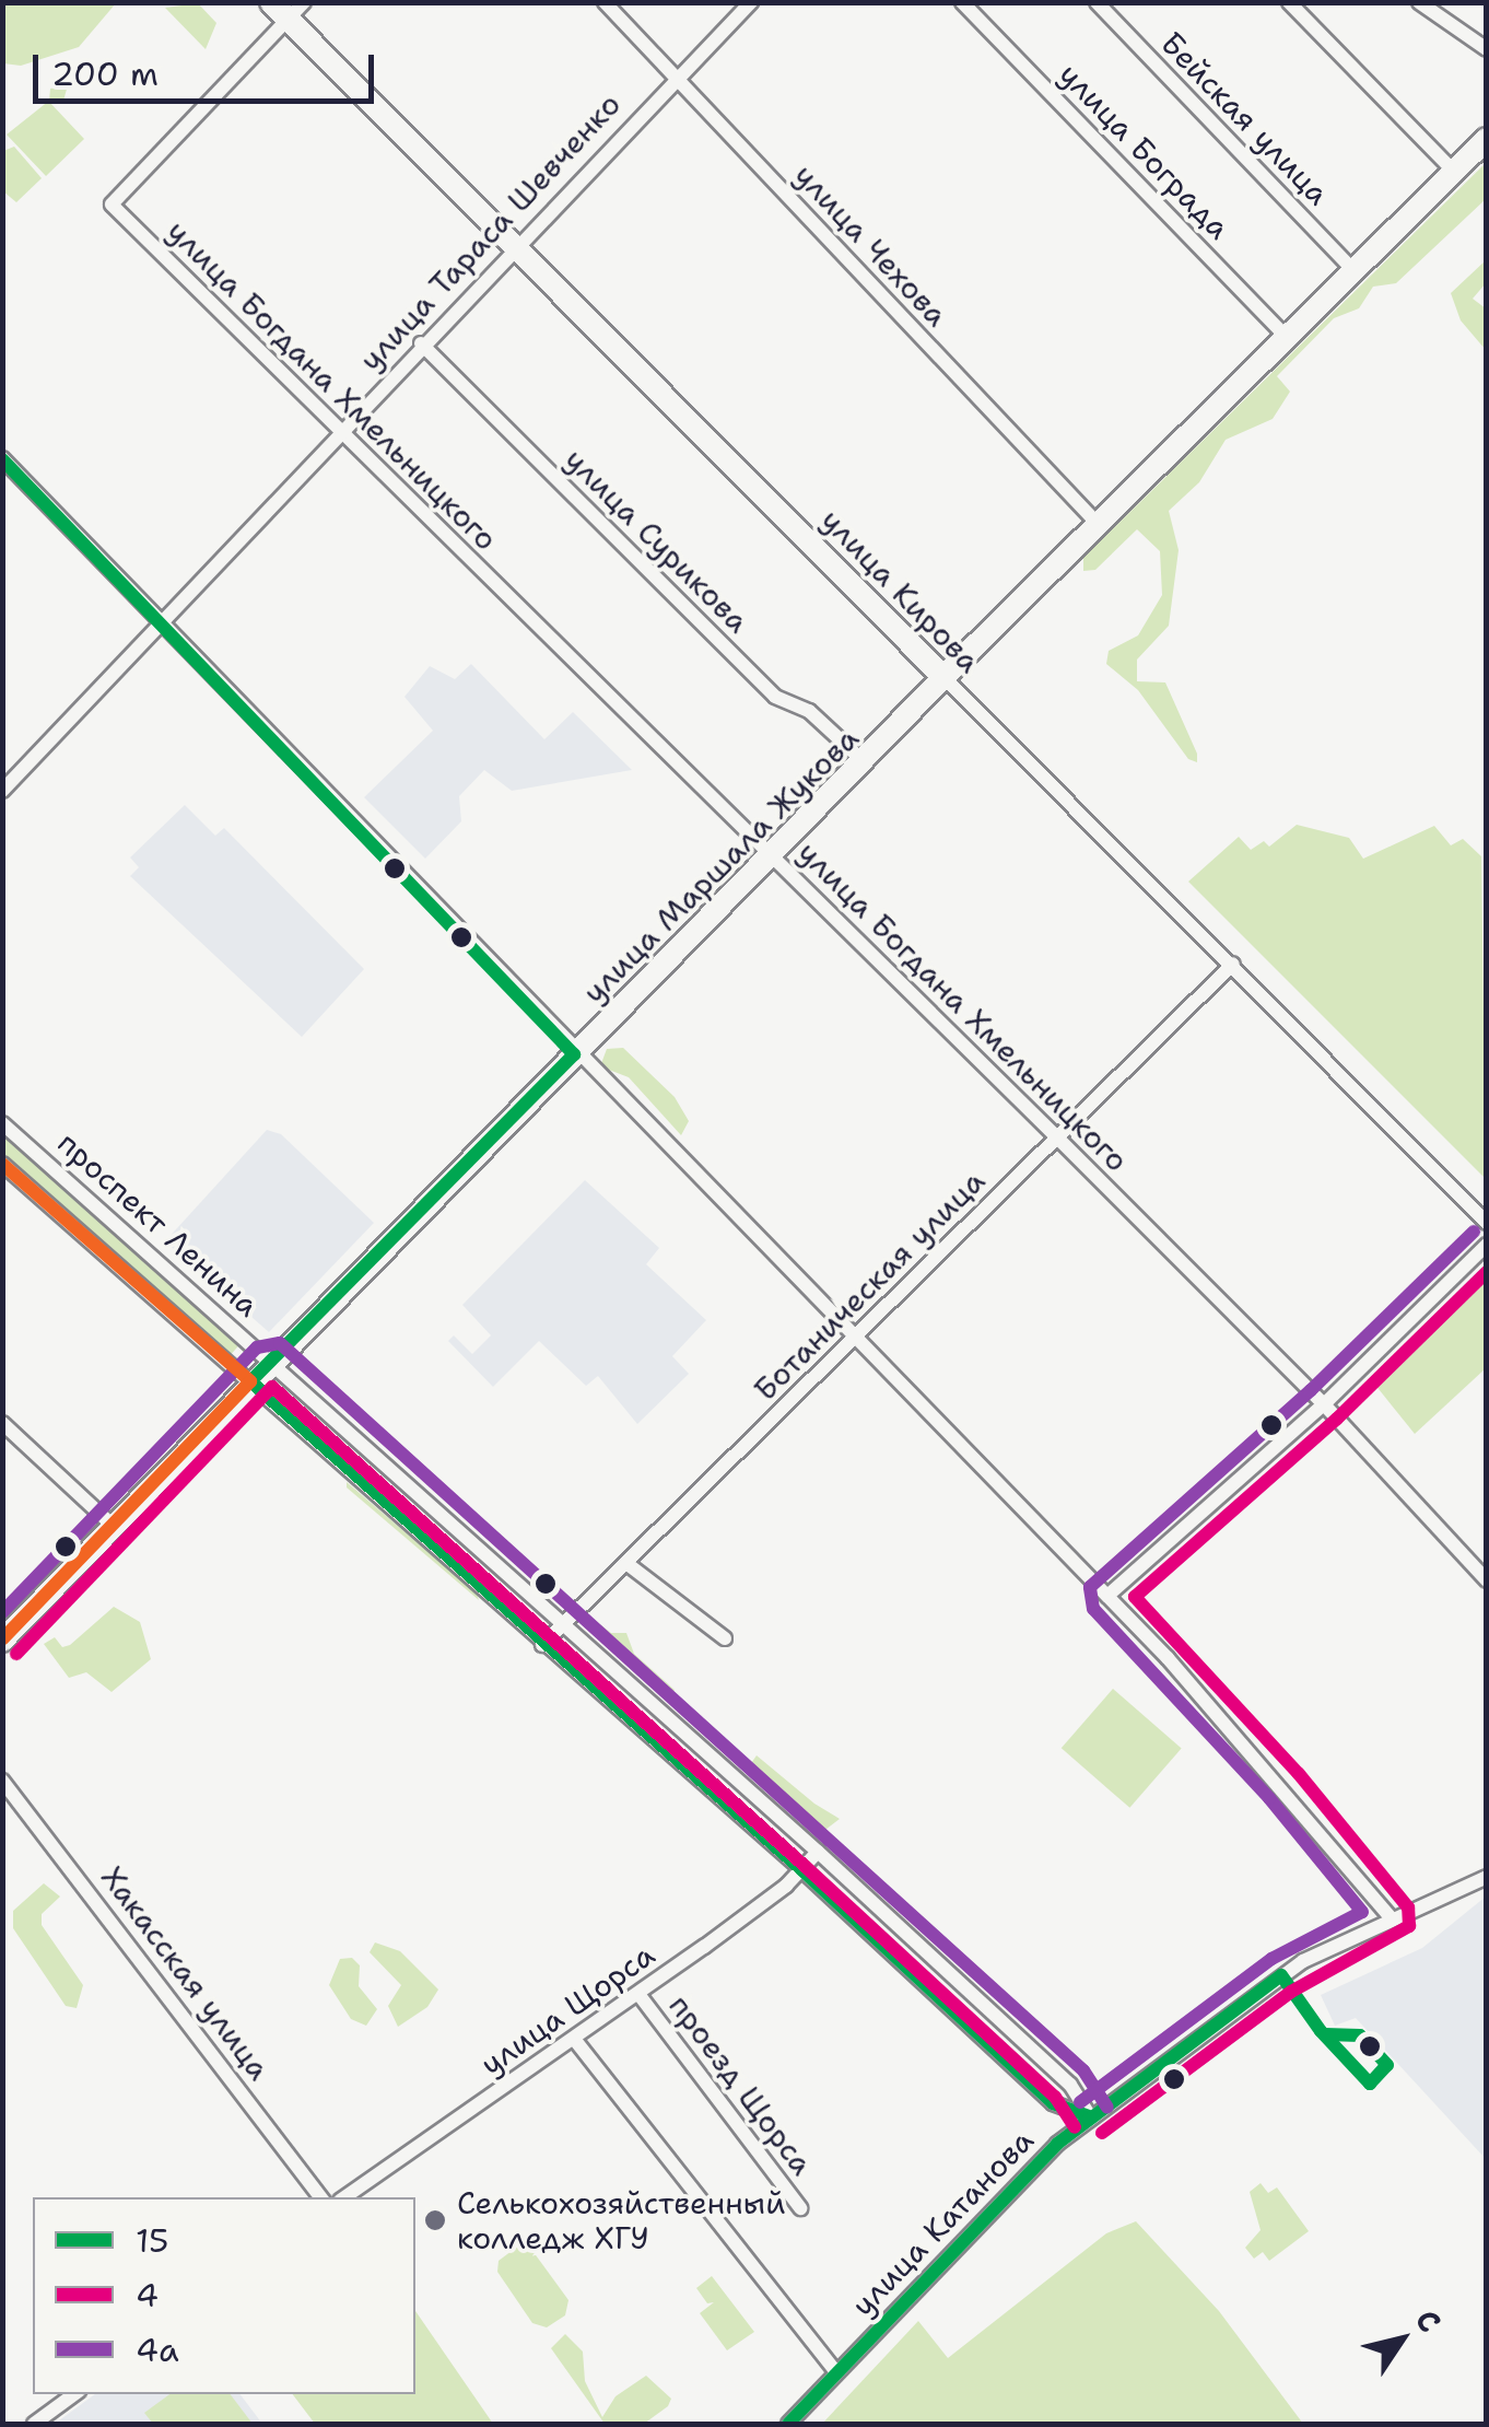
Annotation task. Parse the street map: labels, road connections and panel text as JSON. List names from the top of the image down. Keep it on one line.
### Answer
{"streets":{"main road":["улица Кирова","улица Маршала Жукова"],"street":["Бейская улица","улица Бограда","улица Тараса Шевченко","улица Чехова","улица Богдана Хмельницкого","улица Сурикова","проспект Ленина","Ботаническая улица","Хакасская улица","улица Щорса","проезд Щорса","улица Катанова"]},"crossings":[["Бейская улица","улица Маршала Жукова"],["улица Бограда","улица Маршала Жукова"],["улица Тараса Шевченко","улица Чехова"],["улица Тараса Шевченко","улица Богдана Хмельницкого"],["улица Тараса Шевченко","улица Сурикова"],["улица Тараса Шевченко","улица Кирова"],["улица Чехова","улица Маршала Жукова"],["улица Богдана Хмельницкого","улица Кирова"],["улица Богдана Хмельницкого","улица Маршала Жукова"],["улица Богдана Хмельницкого","Ботаническая улица"],["улица Сурикова","улица Маршала Жукова"],["улица Кирова","улица Маршала Жукова"],["улица Кирова","Ботаническая улица"],["улица Маршала Жукова","проспект Ленина"],["проспект Ленина","Ботаническая улица"],["проспект Ленина","улица Щорса"],["проспект Ленина","улица Катанова"],["улица Щорса","проезд Щорса"]],"places":["Селькохозяйственный колледж ХГУ"],"lines":["transit line 15","transit line 4а","transit line 4"],"legend":["15","4","4а"],"scale_bar":"200 m","north":"top right"}
